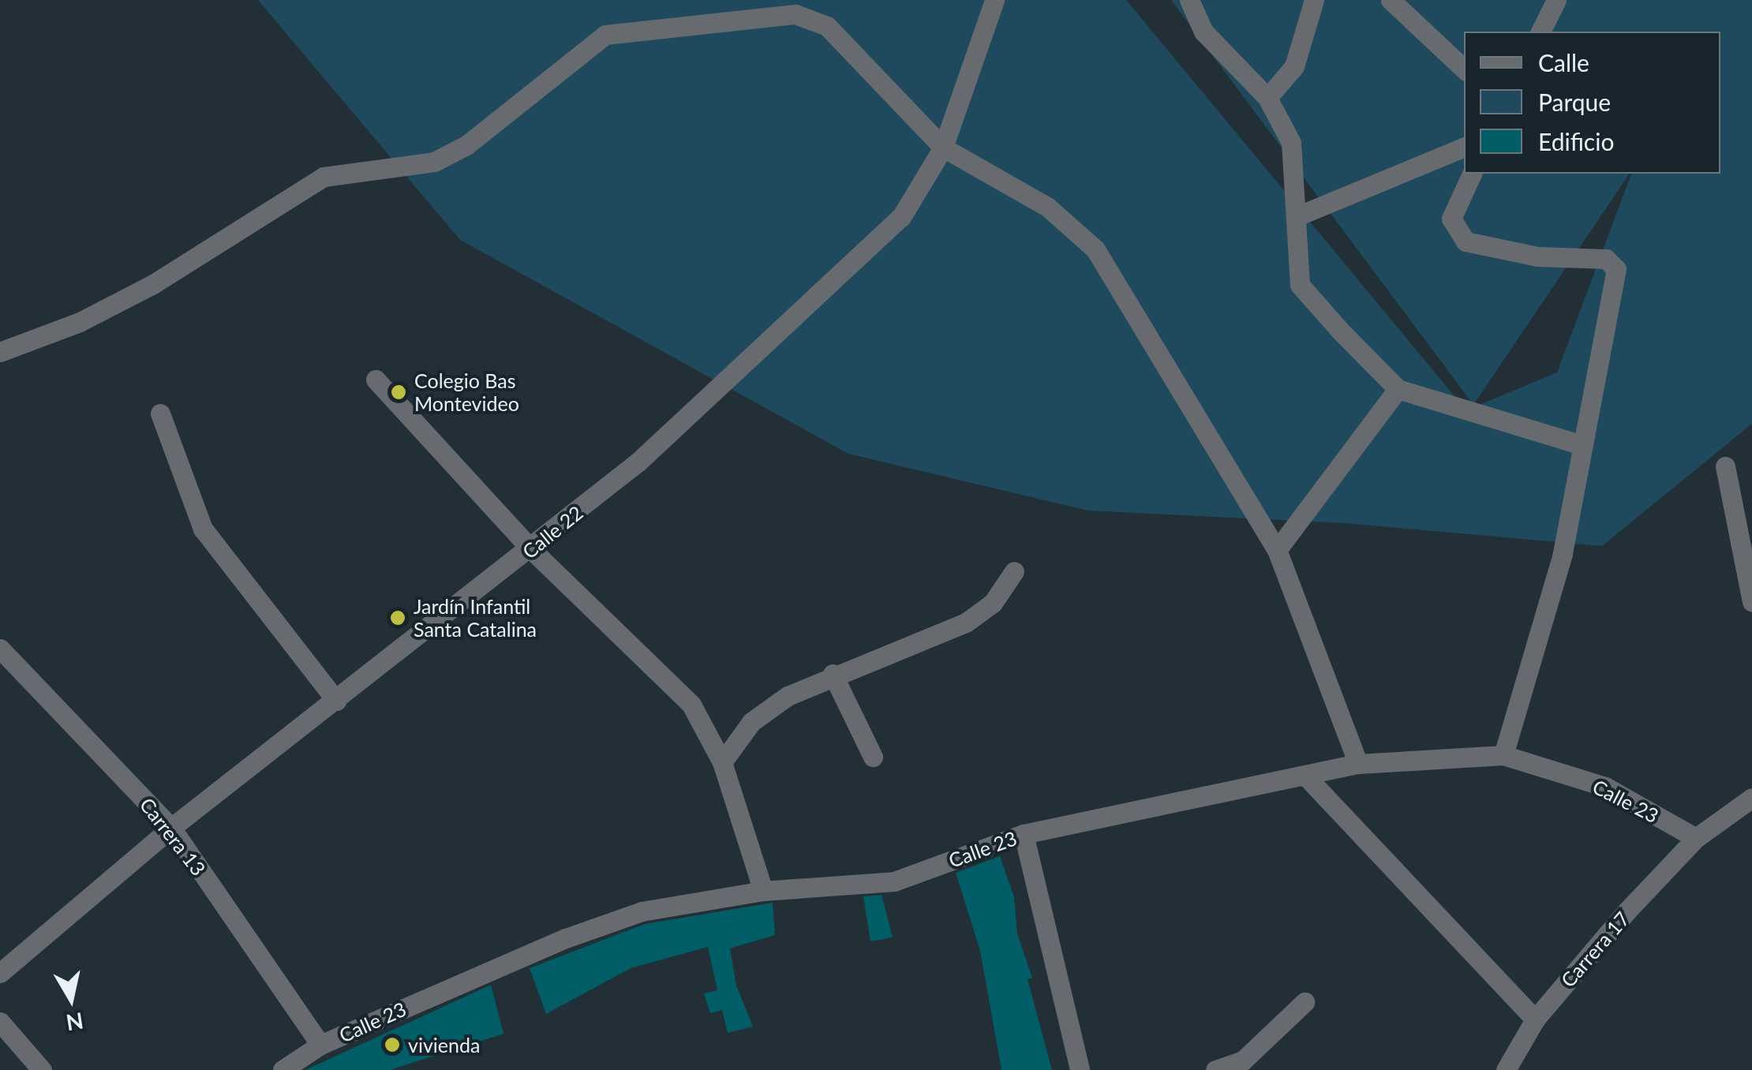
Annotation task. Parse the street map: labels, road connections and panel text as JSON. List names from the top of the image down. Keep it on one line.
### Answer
{"streets":{"street":["Calle 22","Calle 23","Carrera 13","Carrera 17"]},"crossings":[["Calle 22","Carrera 13"],["Calle 23","Carrera 13"],["Calle 23","Carrera 17"]],"places":["Colegio Bas Montevideo","Jardín Infantil Santa Catalina","vivienda"],"legend":["Calle","Parque","Edificio"],"north":"bottom"}
